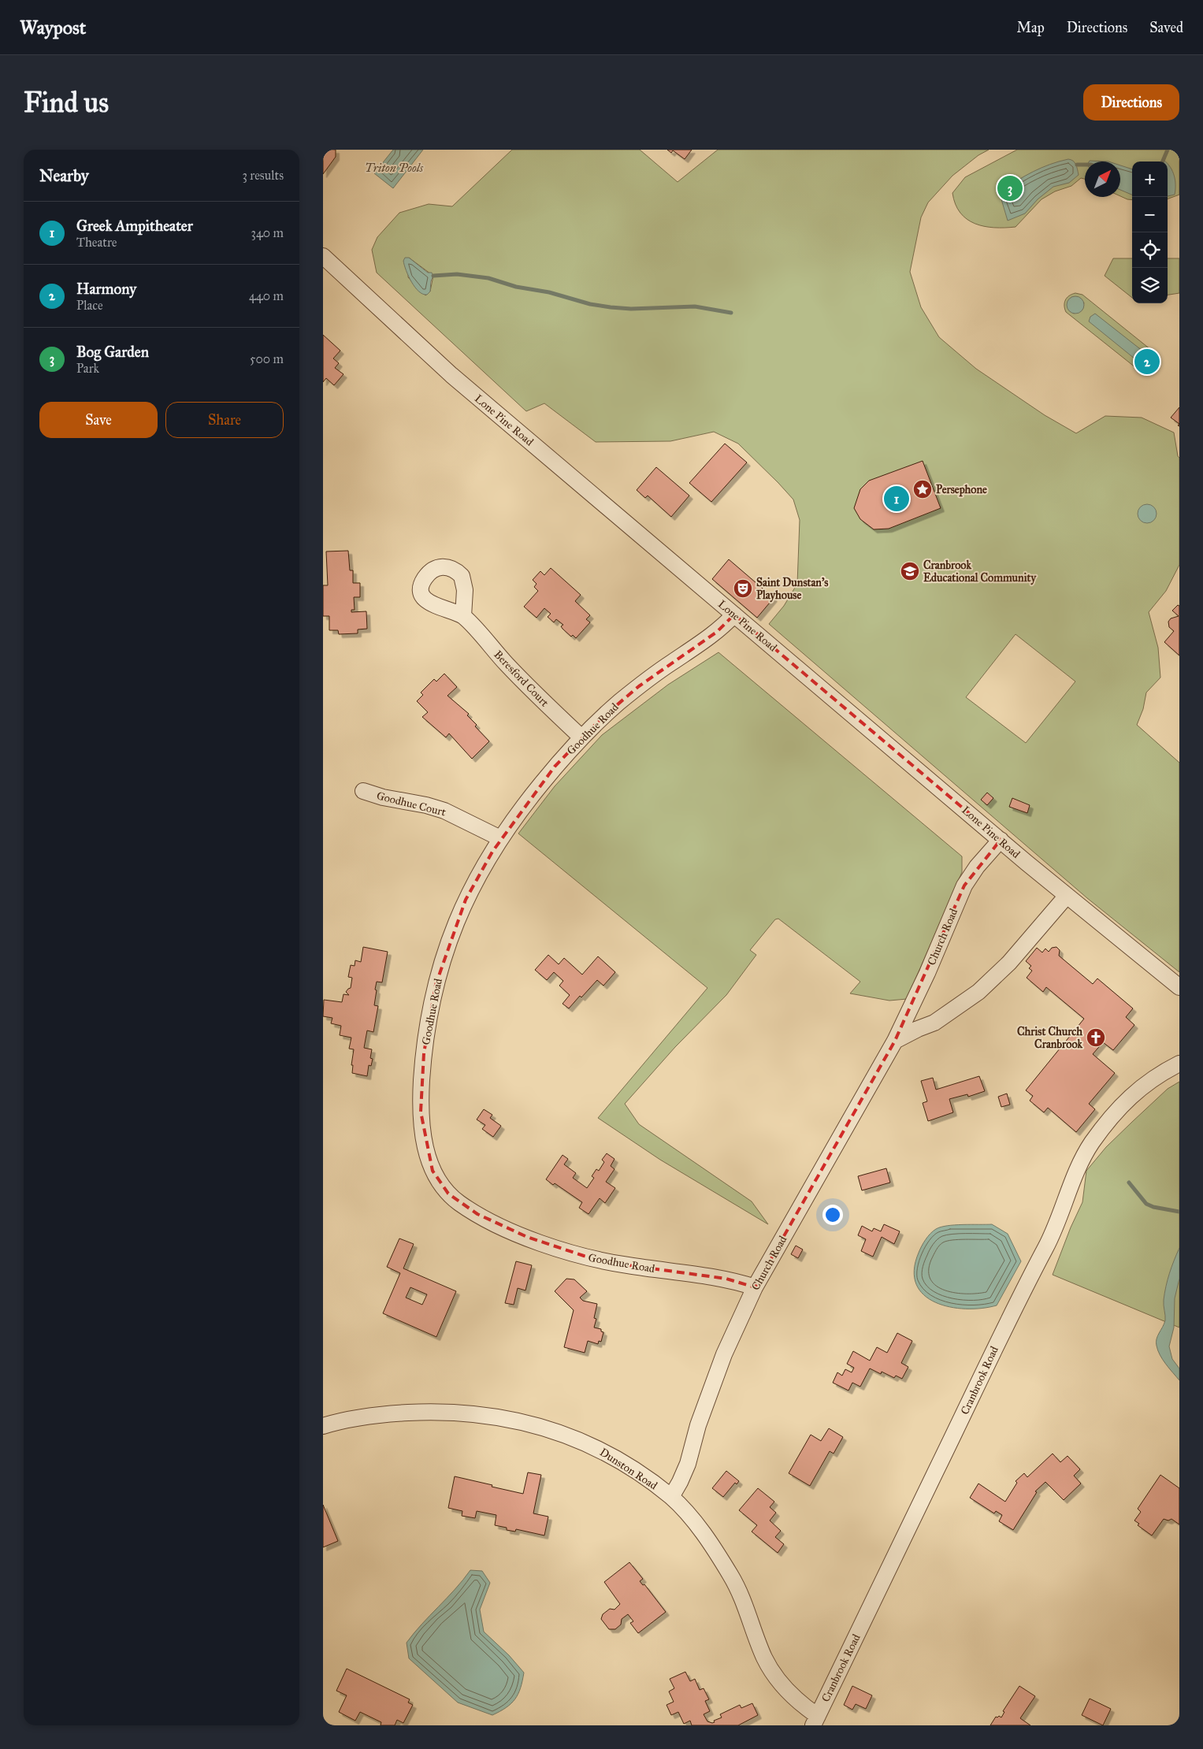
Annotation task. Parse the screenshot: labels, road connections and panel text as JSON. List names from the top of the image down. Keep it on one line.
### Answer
{"streets":{"street":["Lone Pine Road","Beresford Court","Goodhue Road","Goodhue Court","Church Road","Cranbrook Road","Dunston Road"]},"crossings":[["Lone Pine Road","Goodhue Road"],["Lone Pine Road","Church Road"],["Beresford Court","Goodhue Road"],["Goodhue Road","Goodhue Court"],["Goodhue Road","Church Road"],["Church Road","Dunston Road"],["Cranbrook Road","Dunston Road"]],"water":["Triton Pools"],"places":{"place":["Persephone"],"school or university":["Cranbrook Educational Community"],"theatre":["Saint Dunstan's Playhouse"],"church":["Christ Church Cranbrook"]},"north":"top right","page":{"header":"Waypost","nav":["Map","Directions","Saved"],"buttons":["Directions",["Save","Share"]],"title":"Find us","heading":["Nearby","3 results"],"map_buttons":["+","−"],"pins":["3","2","1"],"list":[{"mark":"1","name":"Greek Ampitheater","note":"Theatre","value":"340 m"},{"mark":"2","name":"Harmony","note":"Place","value":"440 m"},{"mark":"3","name":"Bog Garden","note":"Park","value":"500 m"}]}}
